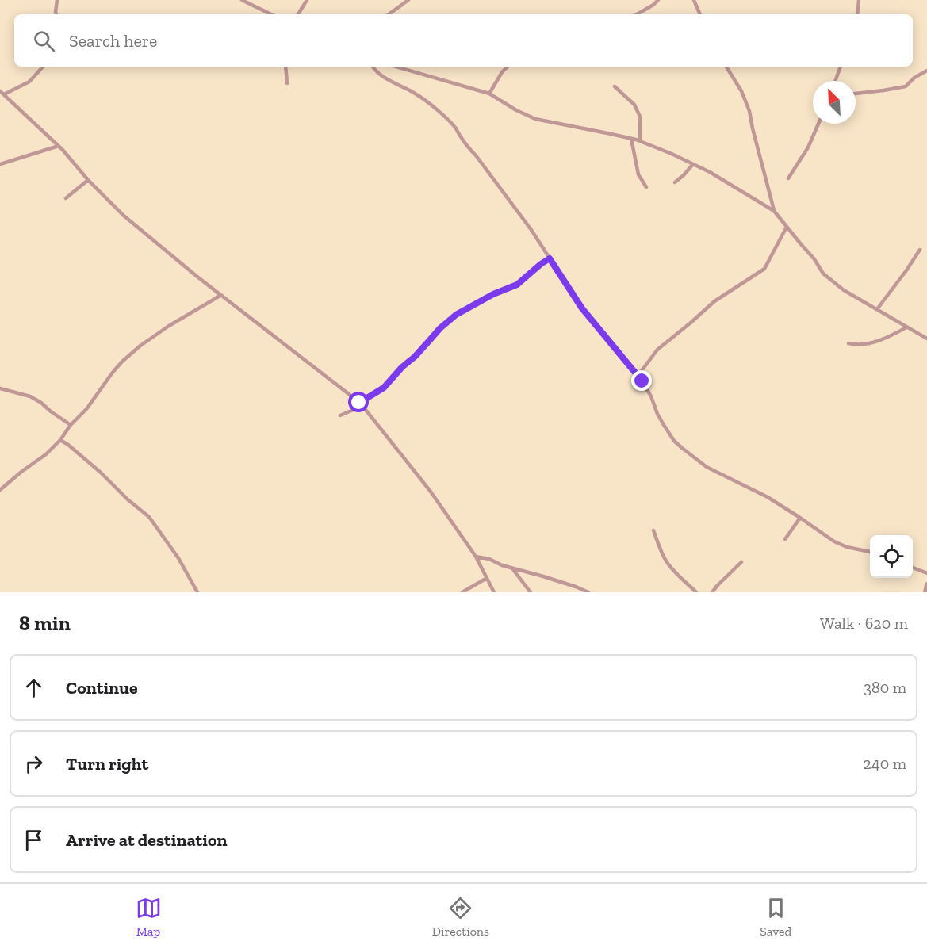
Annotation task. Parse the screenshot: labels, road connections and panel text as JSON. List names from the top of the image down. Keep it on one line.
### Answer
{"north":"top left","page":{"search":"Search here","heading":["8 min","Walk · 620 m"],"list":[["Continue","380 m"],["Turn right","240 m"],"Arrive at destination"],"nav":["Map","Directions","Saved"]}}
